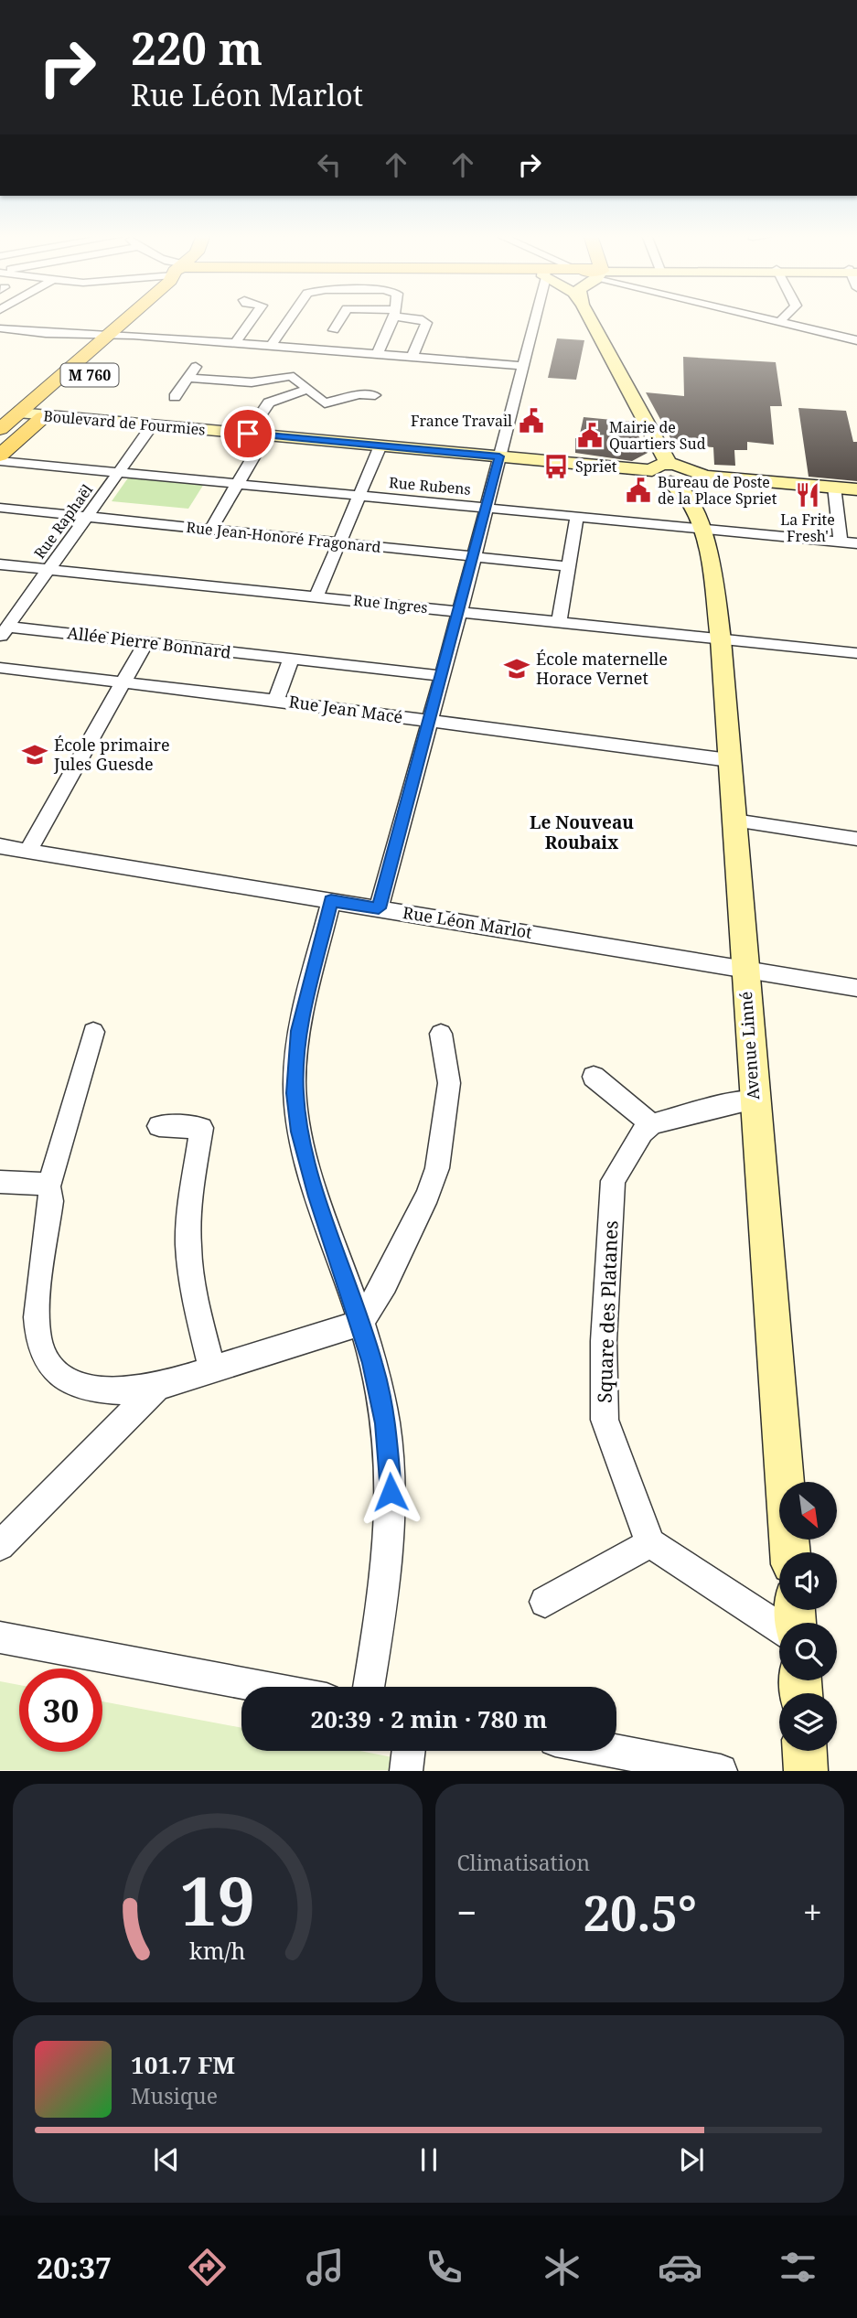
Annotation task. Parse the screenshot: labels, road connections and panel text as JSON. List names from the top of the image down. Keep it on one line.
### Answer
{"streets":{"main road":["M 760"],"street":["Boulevard de Fourmies","Rue Rubens","Rue Raphaël","Rue Jean-Honoré Fragonard","Rue Ingres","Allée Pierre Bonnard","Rue Jean Macé","Rue Léon Marlot","Avenue Linné","Square des Platanes"]},"crossings":[["M 760","Boulevard de Fourmies"],["Boulevard de Fourmies","Rue Raphaël"],["Boulevard de Fourmies","Avenue Linné"],["Rue Rubens","Rue Raphaël"],["Rue Rubens","Avenue Linné"],["Rue Raphaël","Rue Jean-Honoré Fragonard"],["Rue Raphaël","Rue Ingres"],["Rue Raphaël","Allée Pierre Bonnard"],["Rue Ingres","Avenue Linné"],["Rue Jean Macé","Avenue Linné"],["Rue Léon Marlot","Avenue Linné"]],"districts":["Le Nouveau Roubaix"],"places":{"public building":["France Travail","Mairie de Quartiers Sud","Bureau de Poste de la Place Spriet"],"bus stop":["Spriet"],"restaurant":["La Frite Fresh'"],"school or university":["École maternelle Horace Vernet","École primaire Jules Guesde"]},"north":"bottom right","page":{"turn":["220 m","Rue Léon Marlot"],"limit":"30","trip":"20:39 · 2 min · 780 m","tile":"Climatisation","heat":["−","20.5°","+"],"song":["101.7 FM","Musique"],"tabs":"20:37","gauge":["19","km/h"]}}
